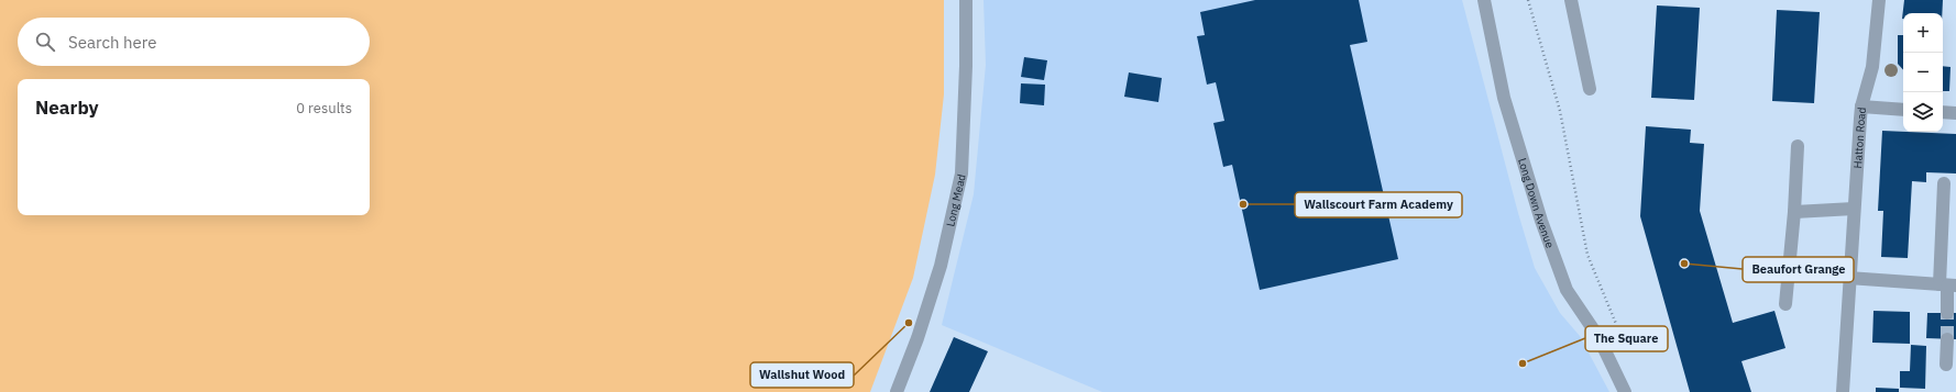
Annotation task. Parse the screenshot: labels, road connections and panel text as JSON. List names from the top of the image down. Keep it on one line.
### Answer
{"streets":{"street":["Hatton Road","Long Mead","Long Down Avenue"]},"places":["Wallscourt Farm Academy","Beaufort Grange","Wallshut Wood","The Square"],"page":{"map_buttons":["+","−"],"search":"Search here","heading":["Nearby","0 results"]}}
